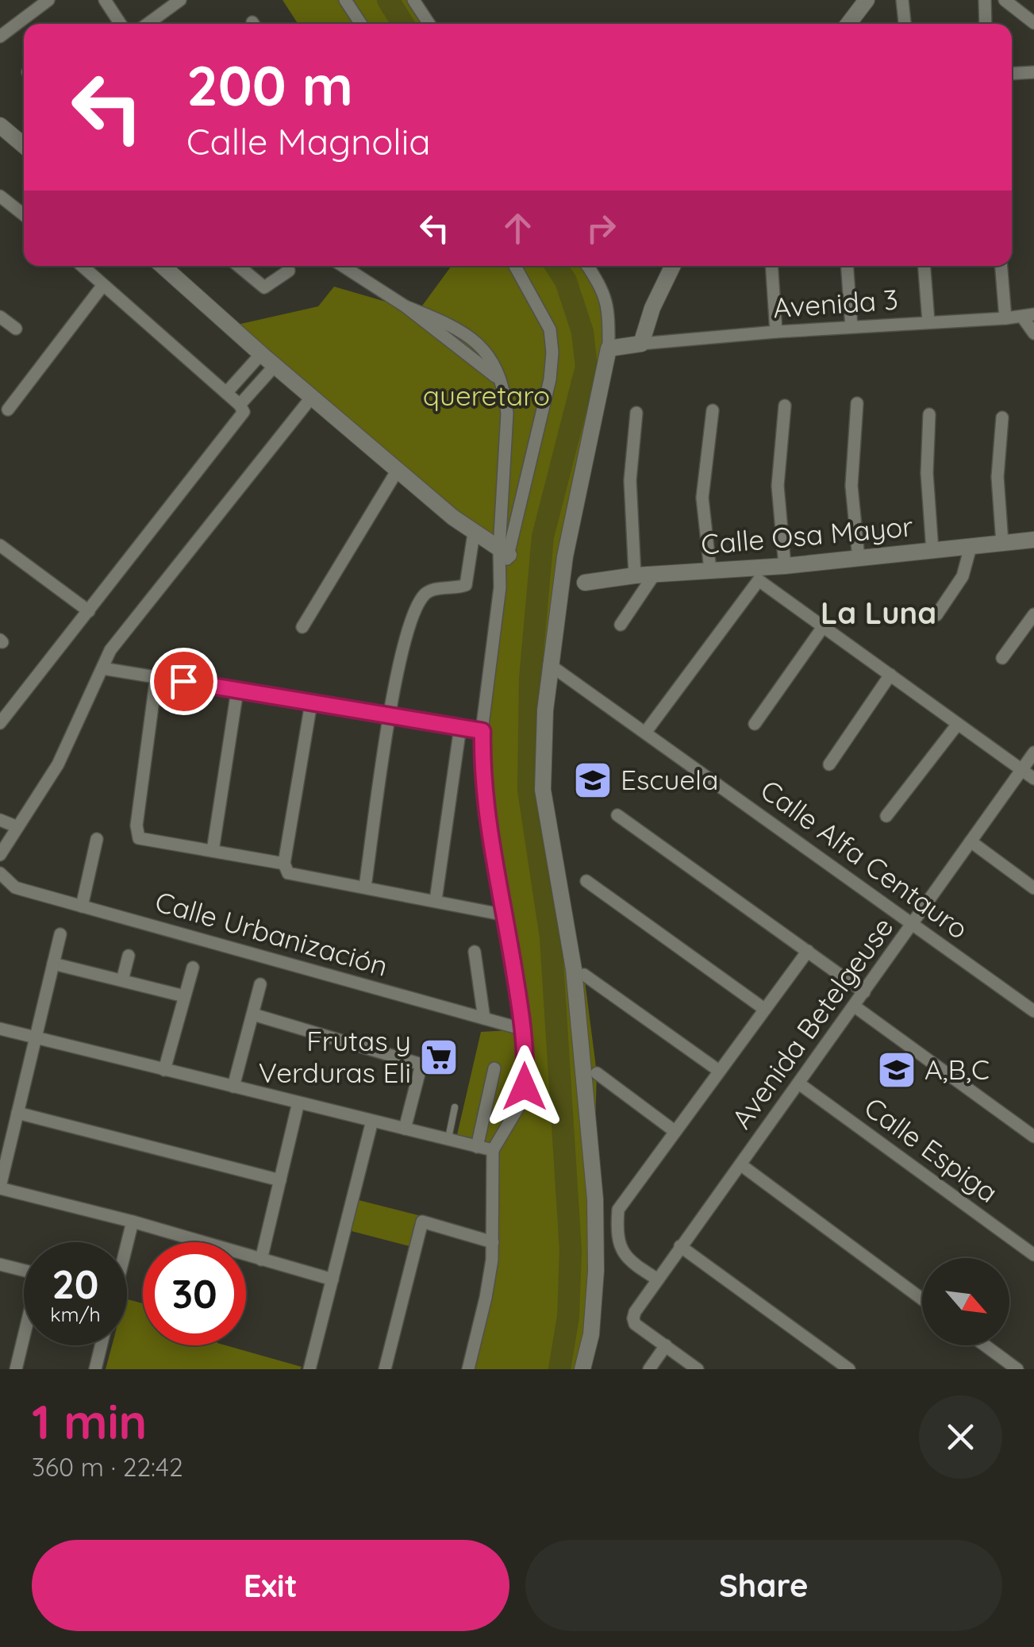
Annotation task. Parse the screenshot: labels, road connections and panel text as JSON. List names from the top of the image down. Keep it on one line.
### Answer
{"streets":{"main road":["Calle Osa Mayor"],"street":["Avenida 3","Calle Alfa Centauro","Calle Urbanización","Avenida Betelgeuse","Calle Espiga"]},"crossings":[["Calle Alfa Centauro","Avenida Betelgeuse"],["Avenida Betelgeuse","Calle Espiga"]],"districts":["La Luna"],"parks":["queretaro"],"places":{"school or university":["Escuela","A,B,C"],"supermarket":["Frutas y Verduras Eli"]},"north":"bottom right","page":{"turn":["200 m","Calle Magnolia"],"speed":"20 km/h","limit":"30","heading":["1 min","360 m · 22:42"],"buttons":["Exit","Share"]}}
